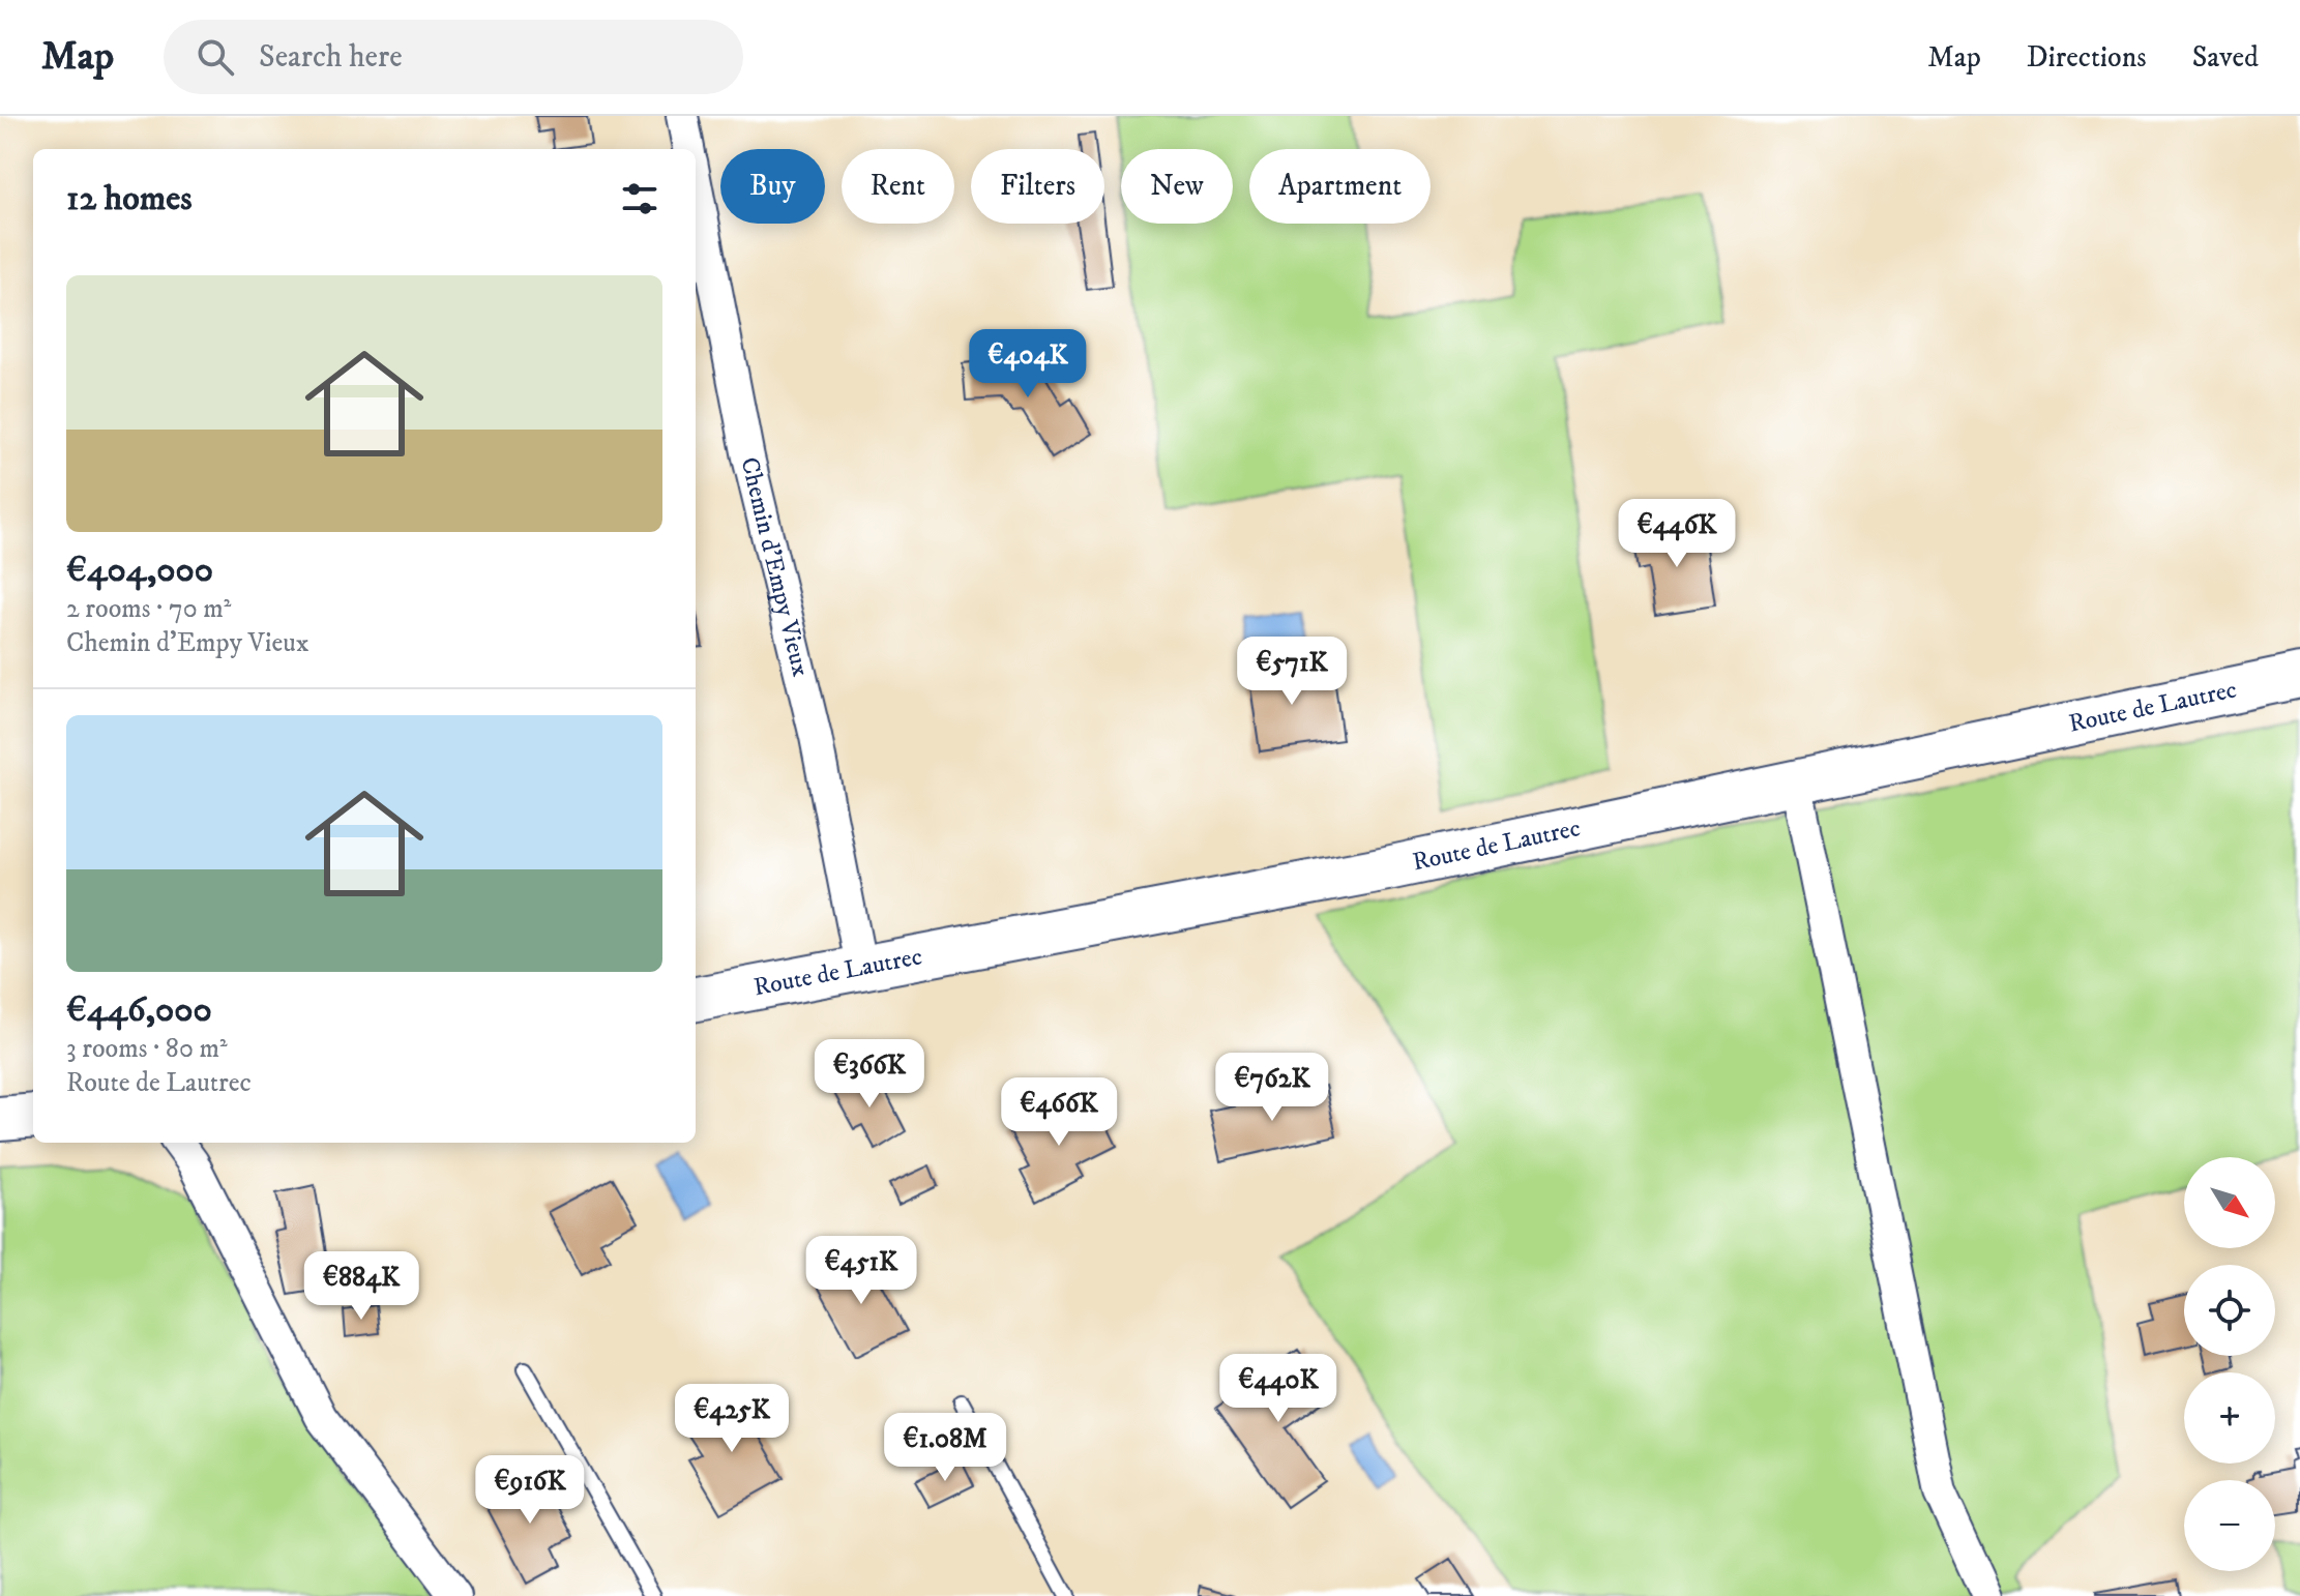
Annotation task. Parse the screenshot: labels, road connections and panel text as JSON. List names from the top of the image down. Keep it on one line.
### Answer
{"streets":{"main road":["Route de Lautrec"],"street":["Chemin d'Empy Vieux"]},"crossings":[["Chemin d'Empy Vieux","Route de Lautrec"]],"north":"bottom right","page":{"header":"Map","search":"Search here","nav":["Map","Directions","Saved"],"chip":["Buy","Rent","Filters","New","Apartment"],"heading":"12 homes","list":[{"name":"€404,000","note":"2 rooms · 70 m² · Chemin d'Empy Vieux"},{"name":"€446,000","note":"3 rooms · 80 m² · Route de Lautrec"}],"price":["€404K","€446K","€571K","€366K","€762K","€466K","€451K","€884K","€440K","€425K","€1.08M","€916K"],"map_buttons":["+","−"]}}
